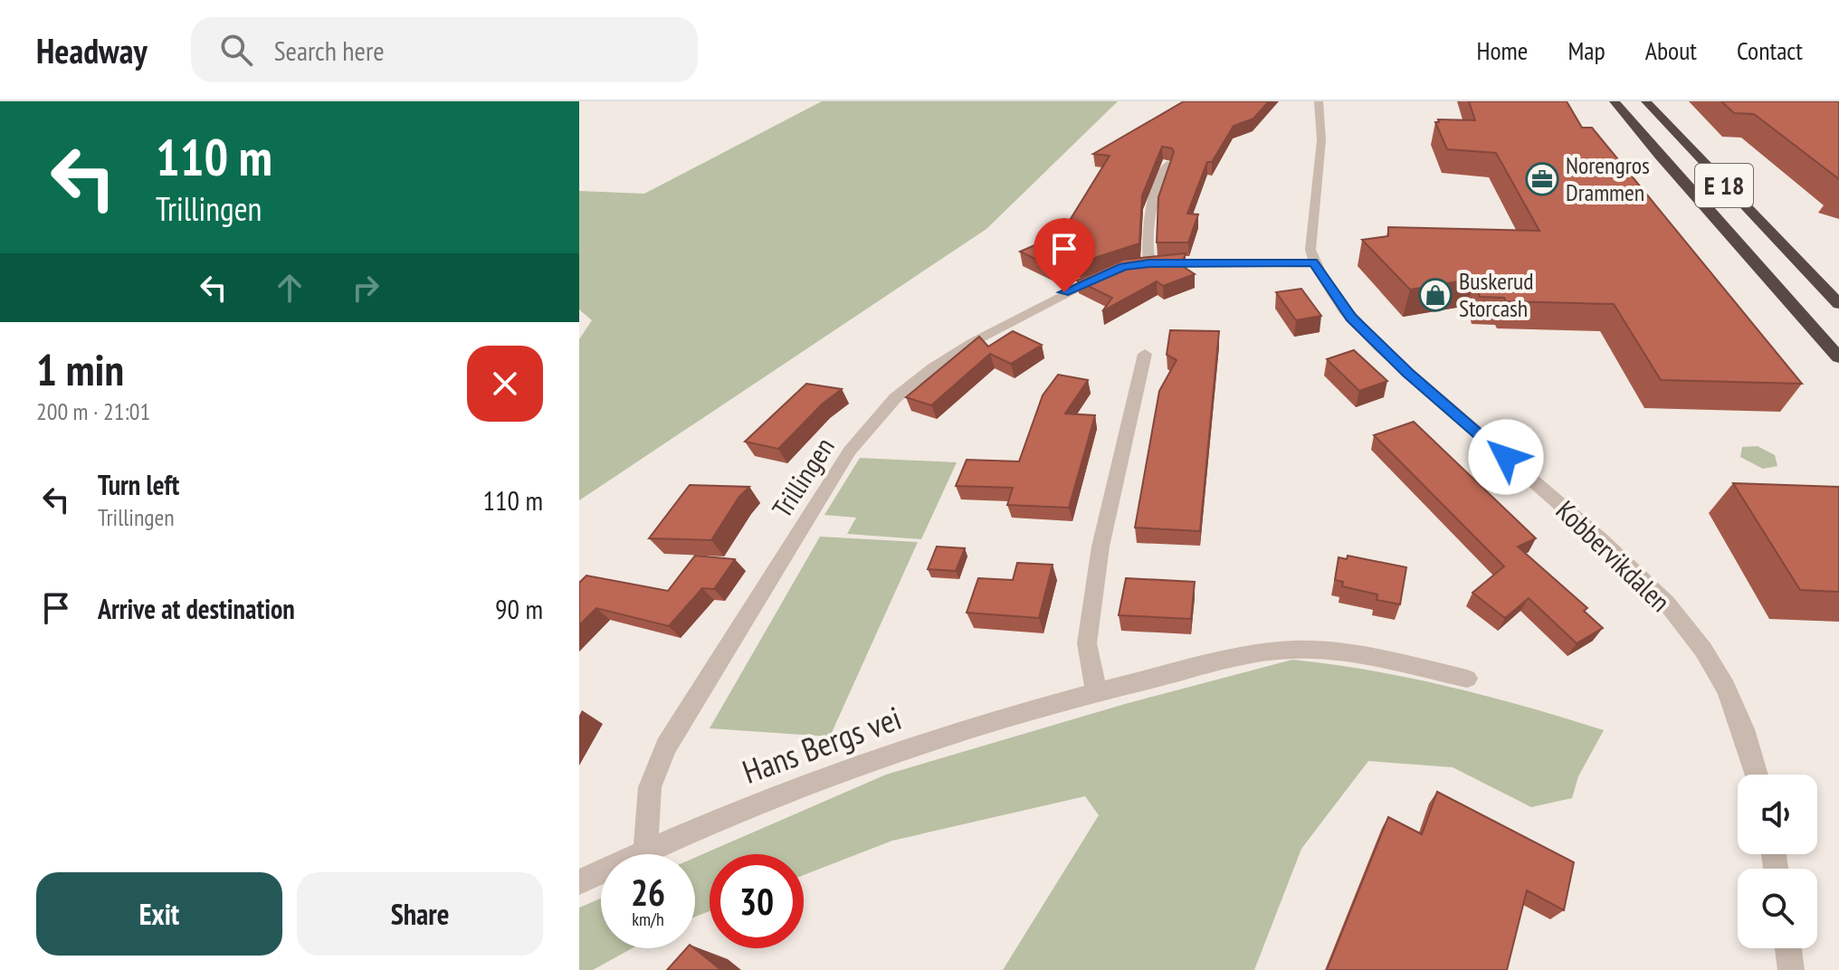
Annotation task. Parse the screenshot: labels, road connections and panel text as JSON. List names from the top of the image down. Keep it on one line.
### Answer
{"streets":{"highway":["E 18"],"street":["Trillingen","Kobbervikdalen","Hans Bergs vei"]},"crossings":[["Trillingen","Hans Bergs vei"]],"places":{"office":["Norengros Drammen"],"shop":["Buskerud Storcash"]},"page":{"header":"Headway","search":"Search here","nav":["Home","Map","About","Contact"],"turn":["110 m","Trillingen"],"heading":["1 min","200 m · 21:01"],"list":[{"name":"Turn left","note":"Trillingen","value":"110 m"},{"name":"Arrive at destination","value":"90 m"}],"speed":"26 km/h","limit":"30","buttons":["Exit","Share"]}}
